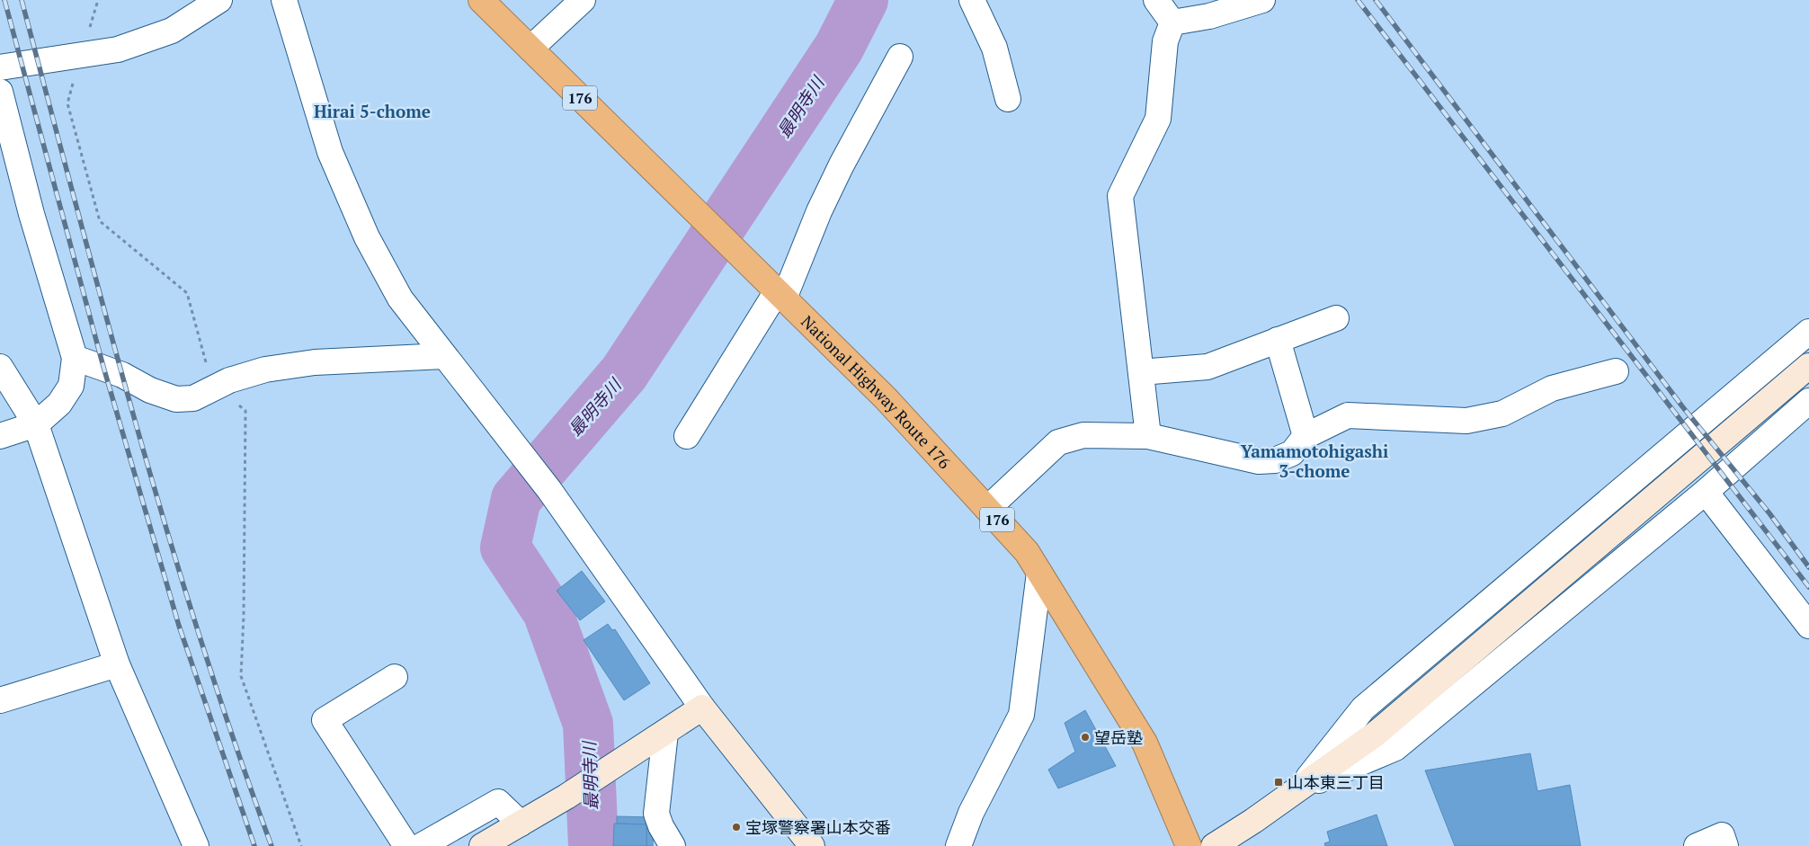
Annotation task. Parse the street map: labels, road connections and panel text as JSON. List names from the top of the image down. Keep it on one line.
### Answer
{"streets":{"highway":["176","National Highway Route 176"]},"districts":["Hirai 5-chome","Yamamotohigashi 3-chome"],"water":["最明寺川"],"places":{"other":["望岳塾","宝塚警察署山本交番"],"transit":["山本東三丁目"]}}
